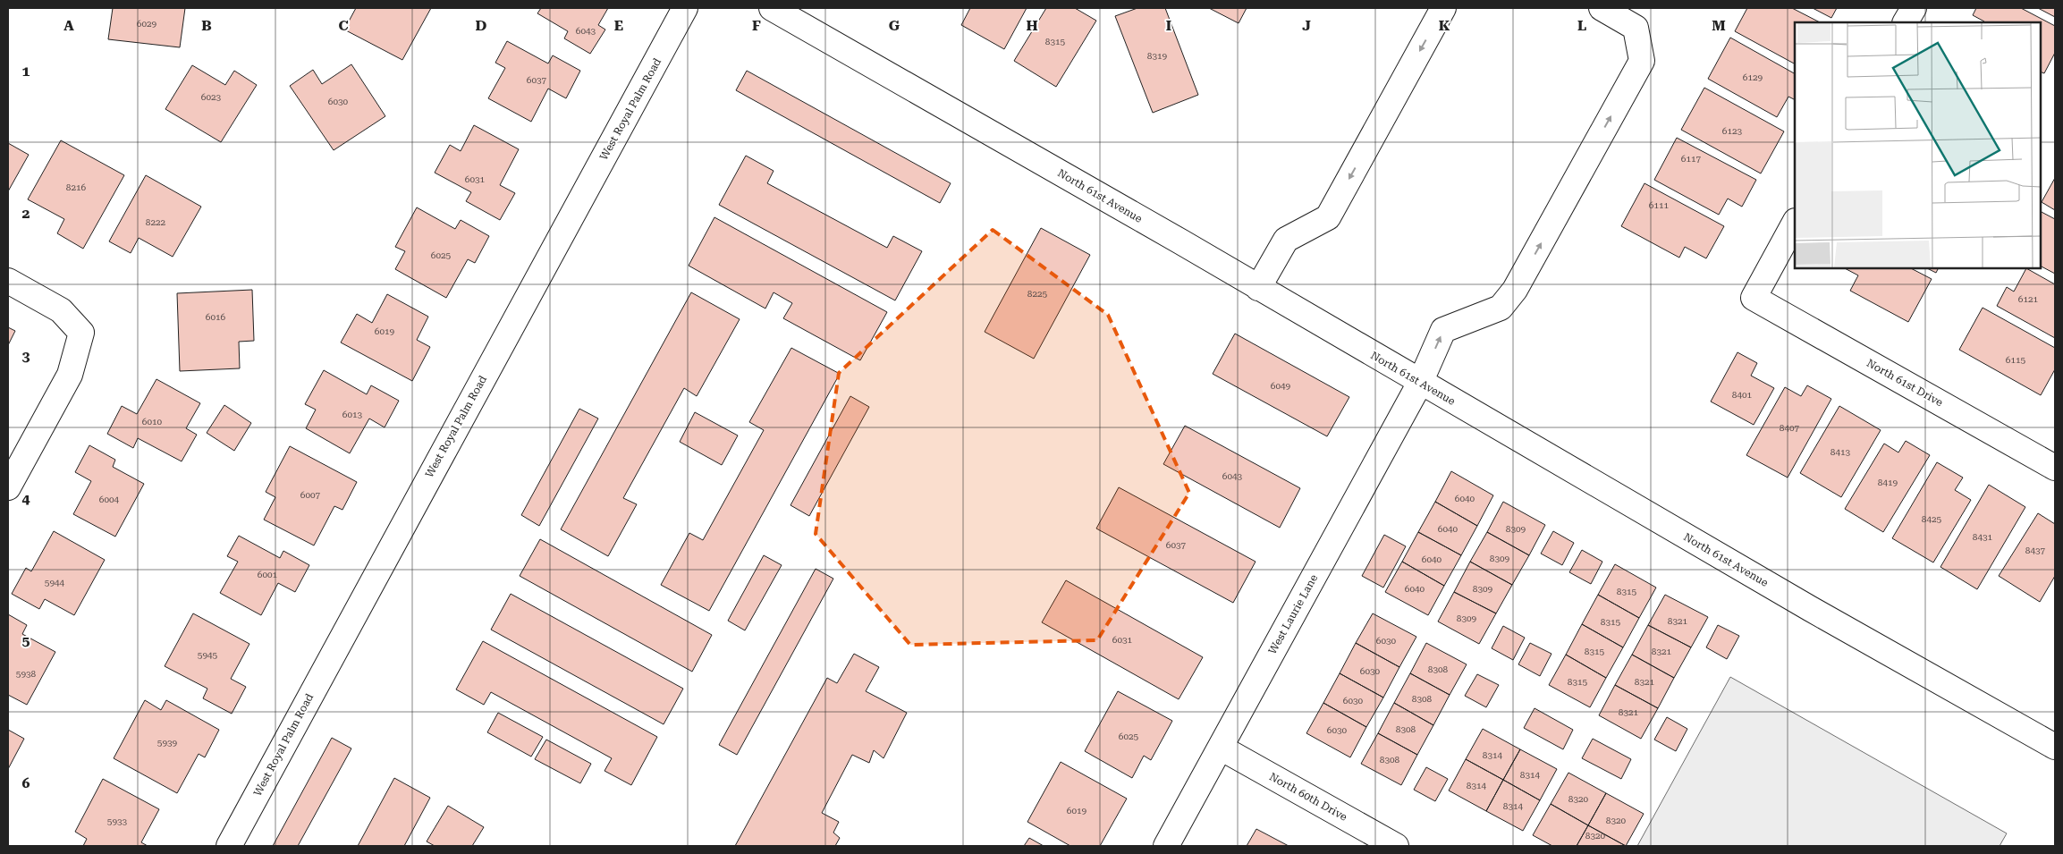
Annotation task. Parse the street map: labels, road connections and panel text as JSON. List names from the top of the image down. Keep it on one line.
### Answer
{"streets":{"street":["West Royal Palm Road","North 61st Avenue","North 61st Drive","West Laurie Lane","North 60th Drive"]},"crossings":[["North 61st Avenue","West Laurie Lane"],["West Laurie Lane","North 60th Drive"]],"house_numbers":["6029","6043","8315","8319","6129","6037","6023","6030","6123","6117","6031","8216","6111","8222","6025","8225","6121","6016","6019","6115","6049","8401","6013","6010","8407","8413","6043","8419","6007","6040","6004","8425","6040","8309","8431","6037","8437","8309","6040","6001","5944","6040","8309","8315","8309","8321","8315","6031","6030","8315","8321","5945","8308","6030","5938","8315","8321","8308","6030","8321","8308","6030","6025","5939","8314","8308","8314","8314","8320","8314","6019","8320","5933","8320"],"grid":{"columns":["A","B","C","D","E","F","G","H","I","J","K","L","M"],"rows":["1","2","3","4","5","6"]}}
